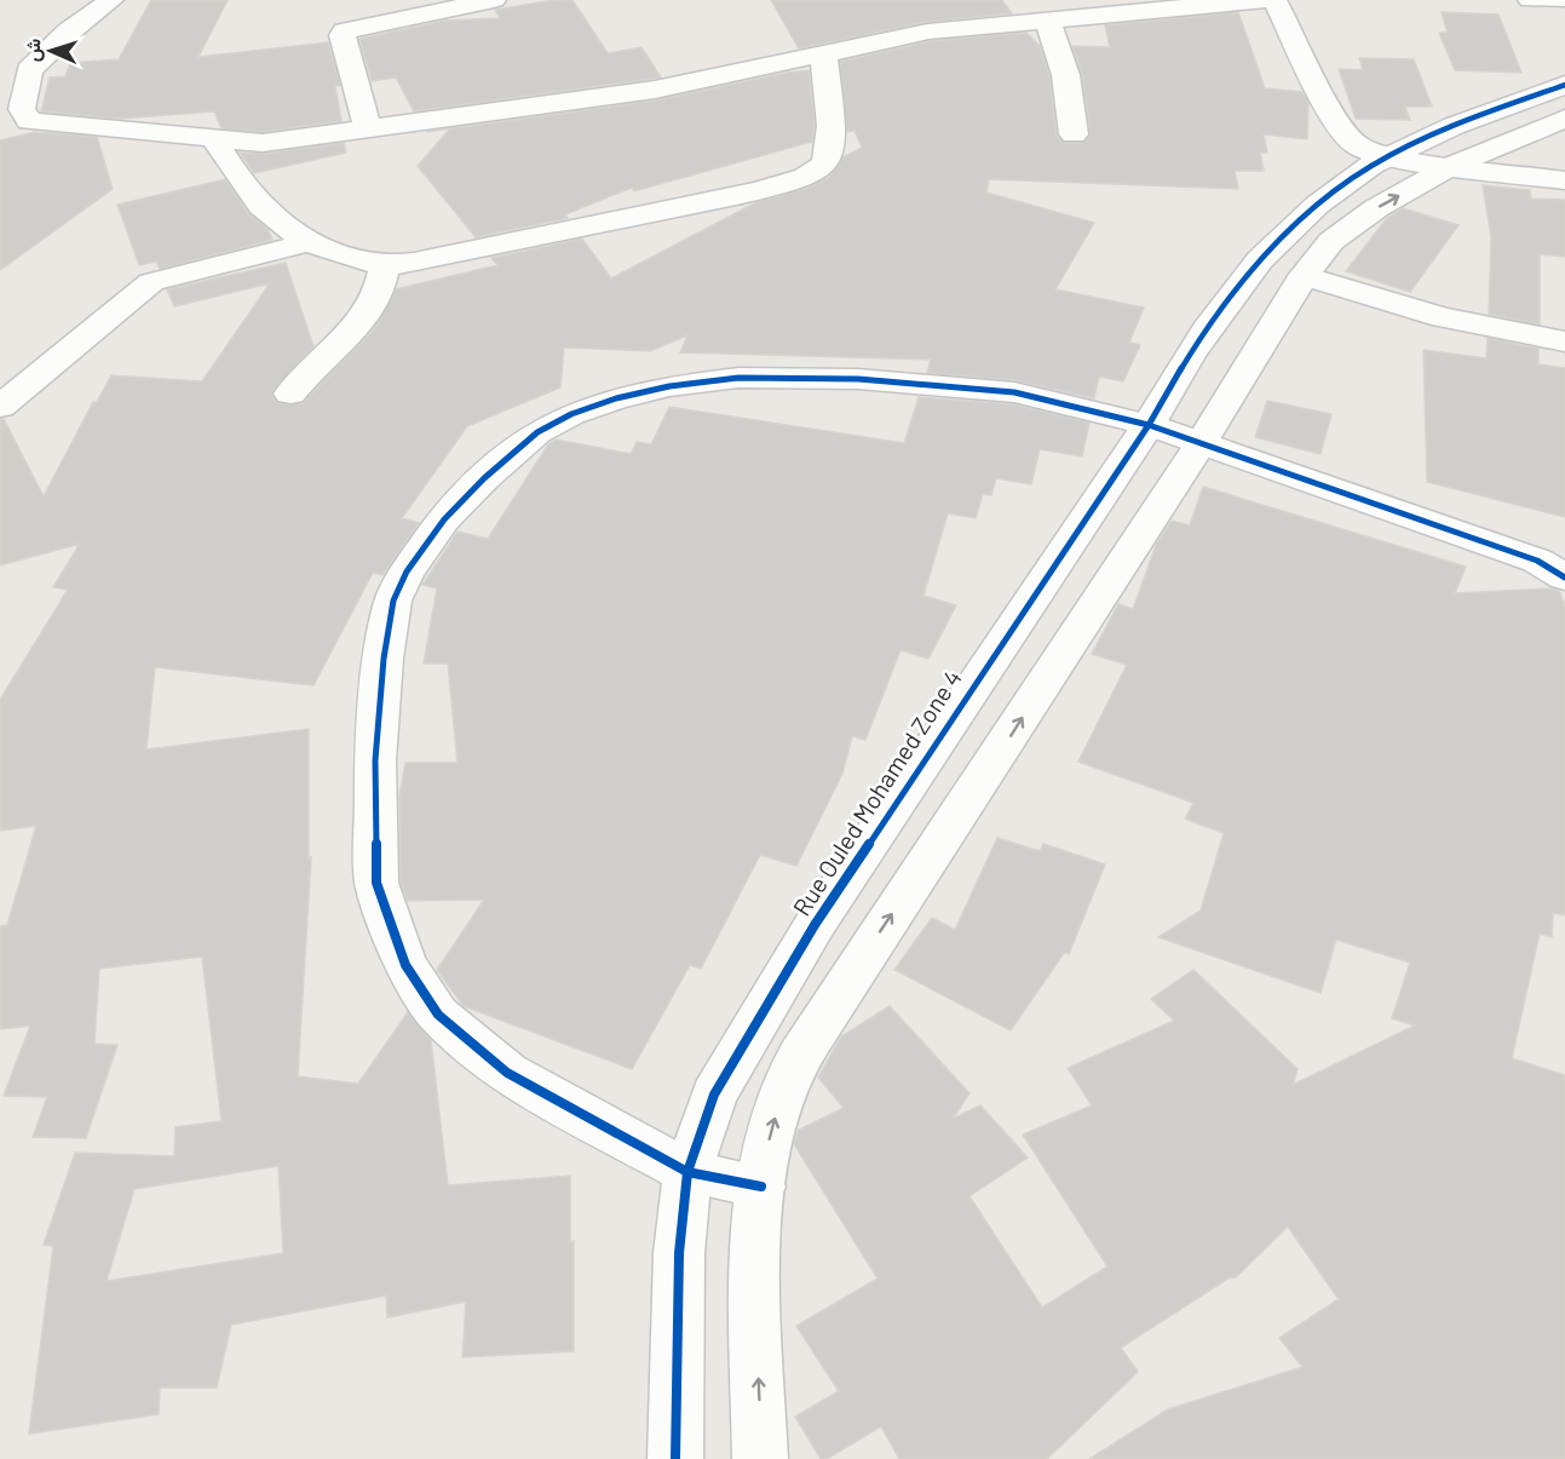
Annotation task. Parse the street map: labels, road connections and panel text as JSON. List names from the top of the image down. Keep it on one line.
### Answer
{"streets":{"street":["Rue Ouled Mohamed Zone 4"]},"north":"left"}
